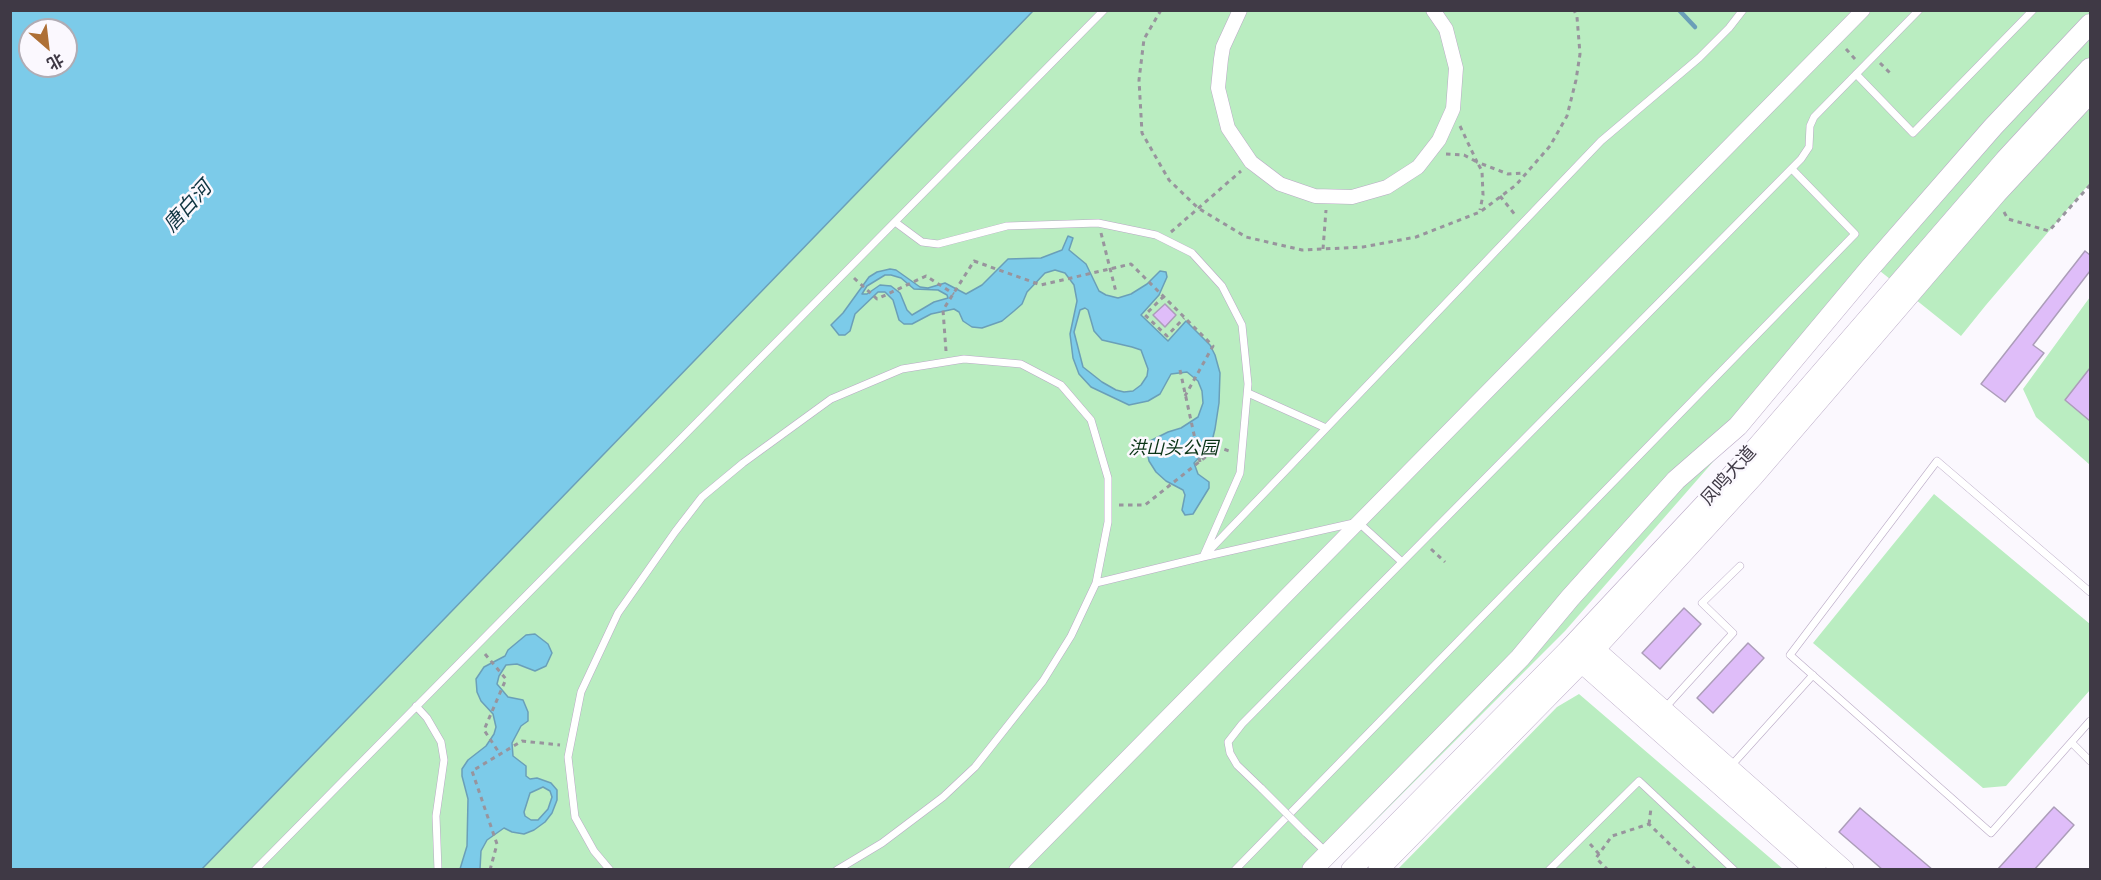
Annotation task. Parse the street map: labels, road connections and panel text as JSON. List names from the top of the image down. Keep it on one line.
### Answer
{"streets":{"street":["凤鸣大道"]},"water":["唐白河"],"parks":["洪山头公园"],"north":"bottom right"}
